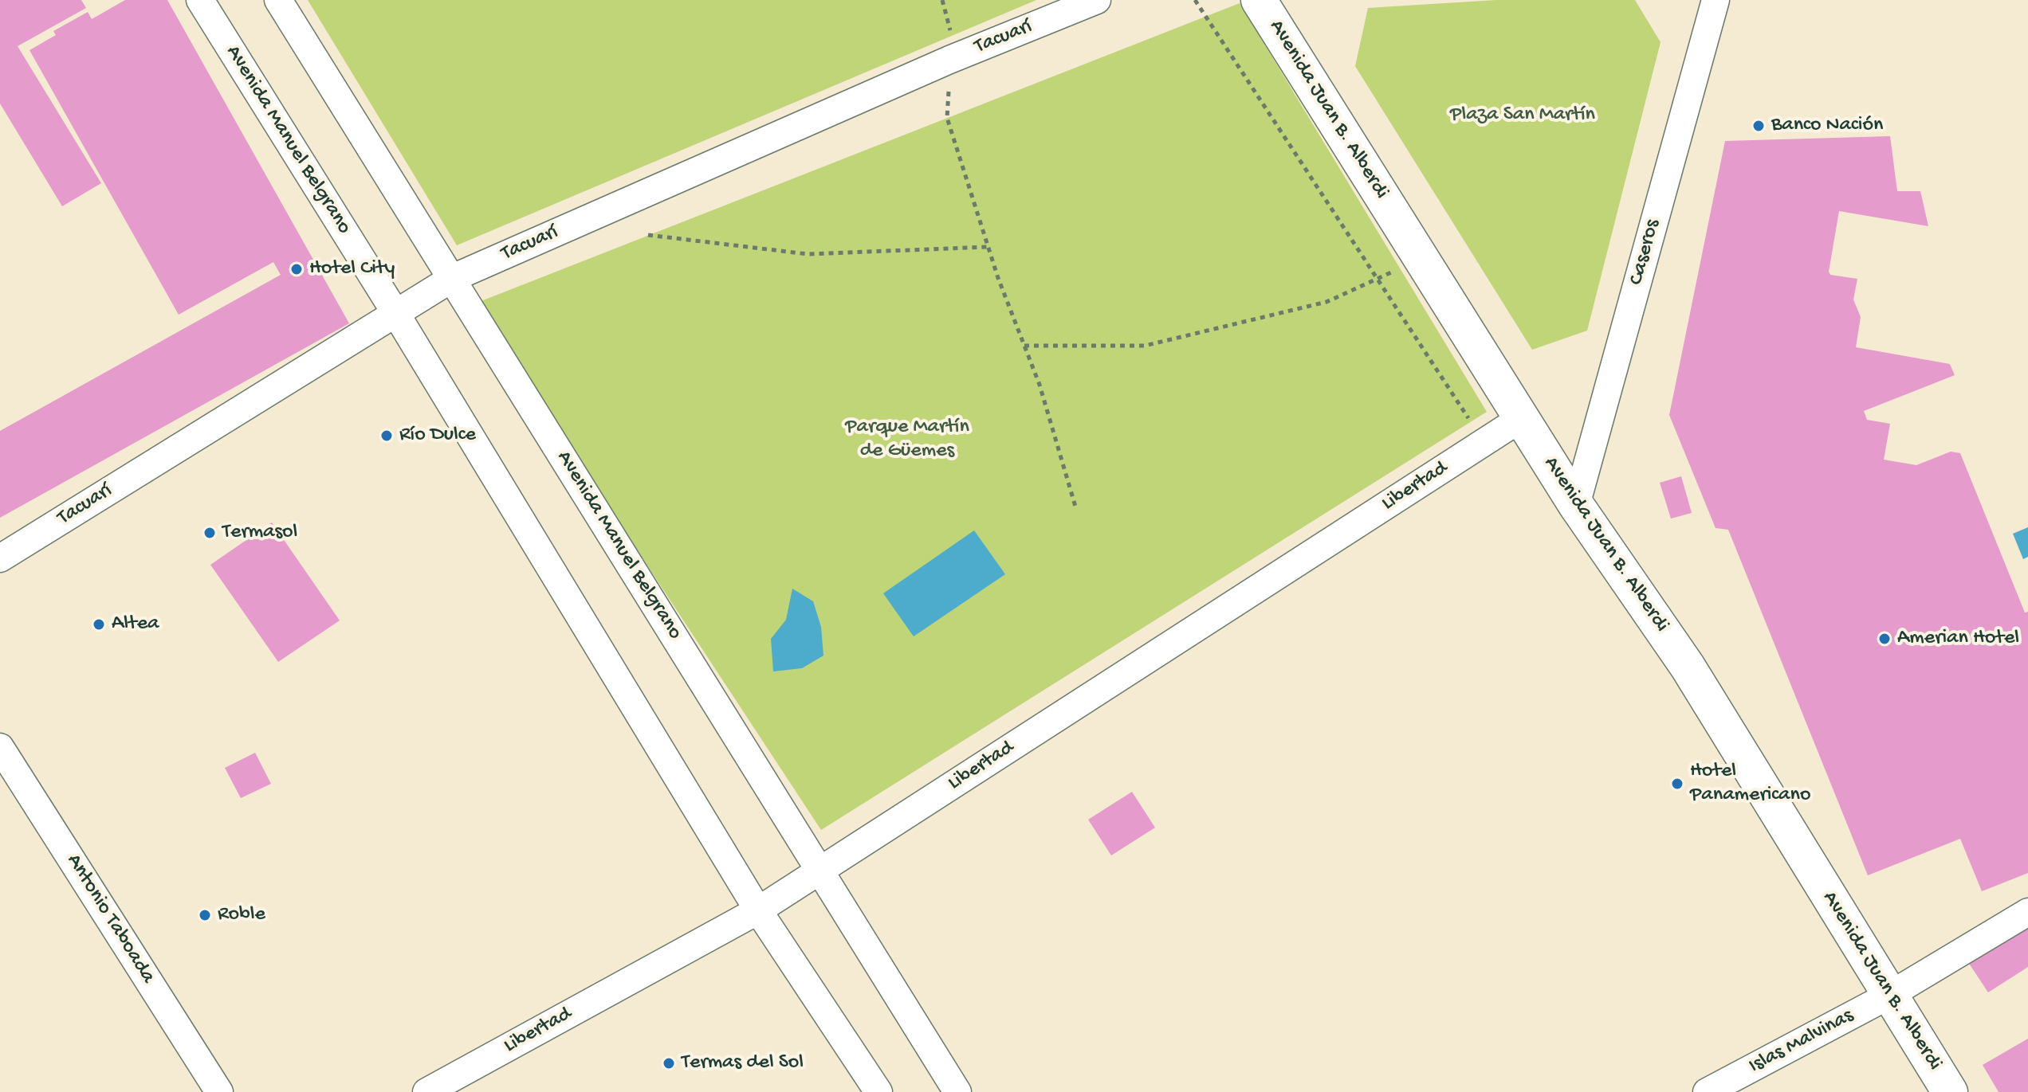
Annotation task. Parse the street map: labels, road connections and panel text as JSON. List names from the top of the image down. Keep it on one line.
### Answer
{"streets":{"highway":["Avenida Juan B. Alberdi"],"street":["Tacuarí","Avenida Manuel Belgrano","Caseros","Libertad","Antonio Taboada","Islas Malvinas"]},"crossings":[["Tacuarí","Avenida Manuel Belgrano"],["Avenida Juan B. Alberdi","Caseros"],["Avenida Juan B. Alberdi","Libertad"],["Avenida Juan B. Alberdi","Islas Malvinas"],["Avenida Manuel Belgrano","Libertad"]],"parks":["Plaza San Martín","Parque Martín de Güemes"],"places":["Banco Nación","Hotel City","Río Dulce","Termasol","Altea","Amerian Hotel","Hotel Panamericano","Roble","Termas del Sol"]}
